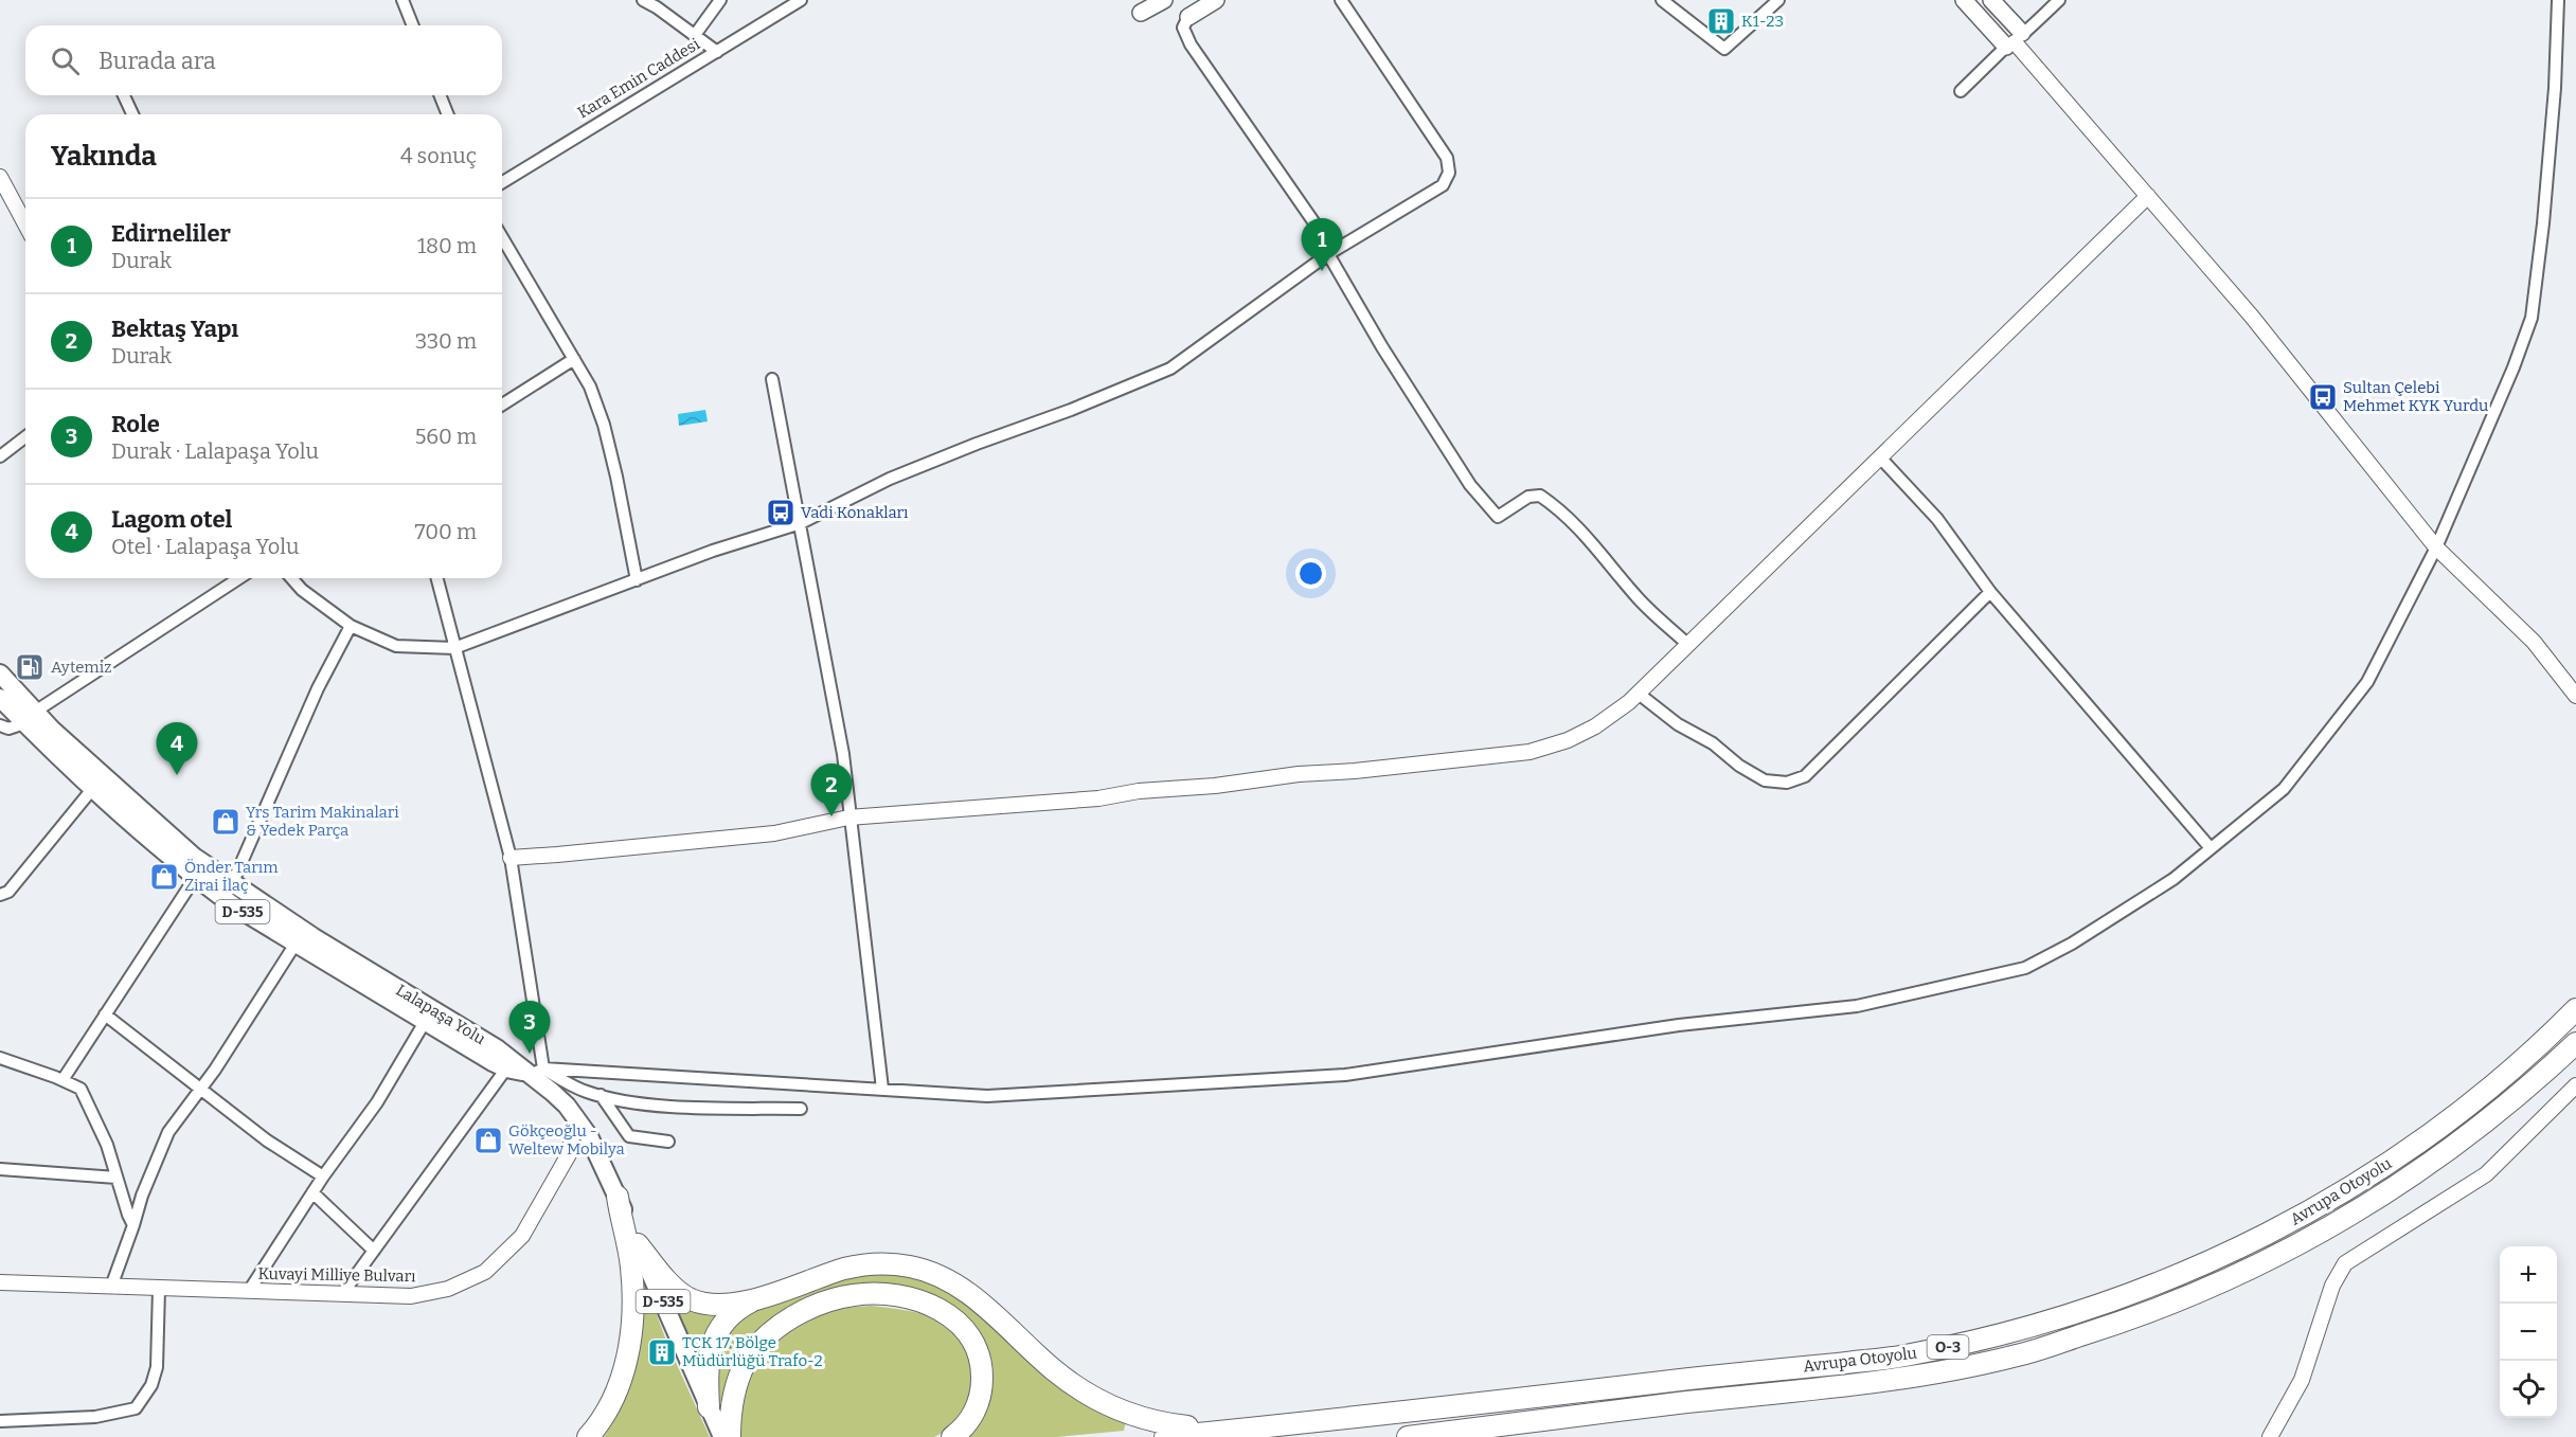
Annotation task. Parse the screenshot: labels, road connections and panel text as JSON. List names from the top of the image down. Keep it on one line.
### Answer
{"streets":{"highway":["Avrupa Otoyolu","O-3"],"main road":["D-535","Lalapaşa Yolu"],"street":["Kara Emin Caddesi","Kuvayi Milliye Bulvarı"]},"crossings":[["D-535","Lalapaşa Yolu"],["D-535","Kuvayi Milliye Bulvarı"]],"places":{"building":["K1-23","TCK 17. Bölge Müdürlüğü Trafo-2"],"bus stop":["Sultan Çelebi Mehmet KYK Yurdu","Vadi Konakları"],"fuel station":["Aytemiz"],"shop":["Yrs Tarim Makinalari & Yedek Parça","Önder Tarım Zirai İlaç","Gökçeoğlu - Weltew Mobilya"]},"page":{"search":"Burada ara","heading":["Yakında","4 sonuç"],"list":[{"mark":"1","name":"Edirneliler","note":"Durak","value":"180 m"},{"mark":"2","name":"Bektaş Yapı","note":"Durak","value":"330 m"},{"mark":"3","name":"Role","note":"Durak · Lalapaşa Yolu","value":"560 m"},{"mark":"4","name":"Lagom otel","note":"Otel · Lalapaşa Yolu","value":"700 m"}],"pins":["1","4","2","3"],"map_buttons":["+","−"]}}
